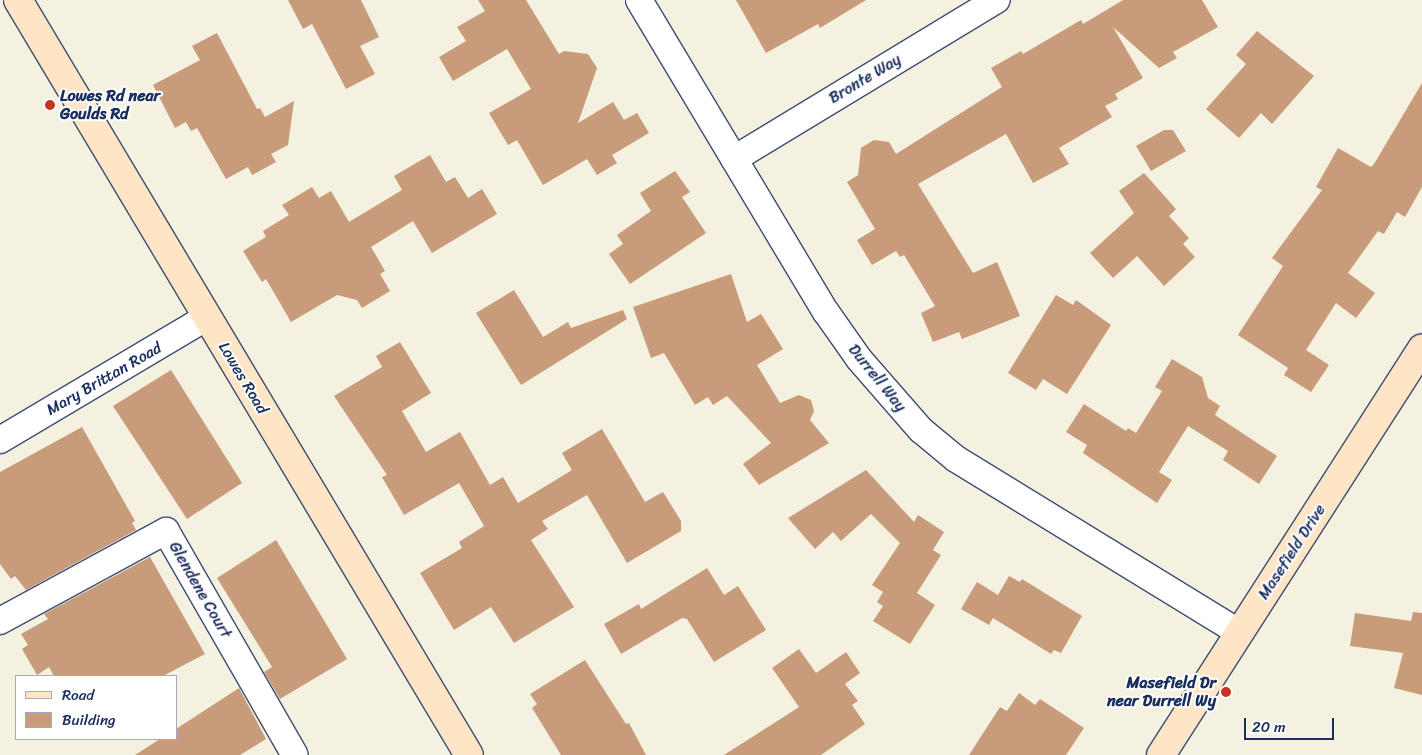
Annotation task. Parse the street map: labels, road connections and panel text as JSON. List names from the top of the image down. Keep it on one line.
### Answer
{"streets":{"main road":["Lowes Road","Masefield Drive"],"street":["Bronte Way","Durrell Way","Mary Brittan Road","Glendene Court"]},"crossings":[["Bronte Way","Durrell Way"],["Lowes Road","Mary Brittan Road"],["Durrell Way","Masefield Drive"]],"places":["Lowes Rd near Goulds Rd","Masefield Dr near Durrell Wy"],"legend":["Road","Building"],"scale_bar":"20 m"}
